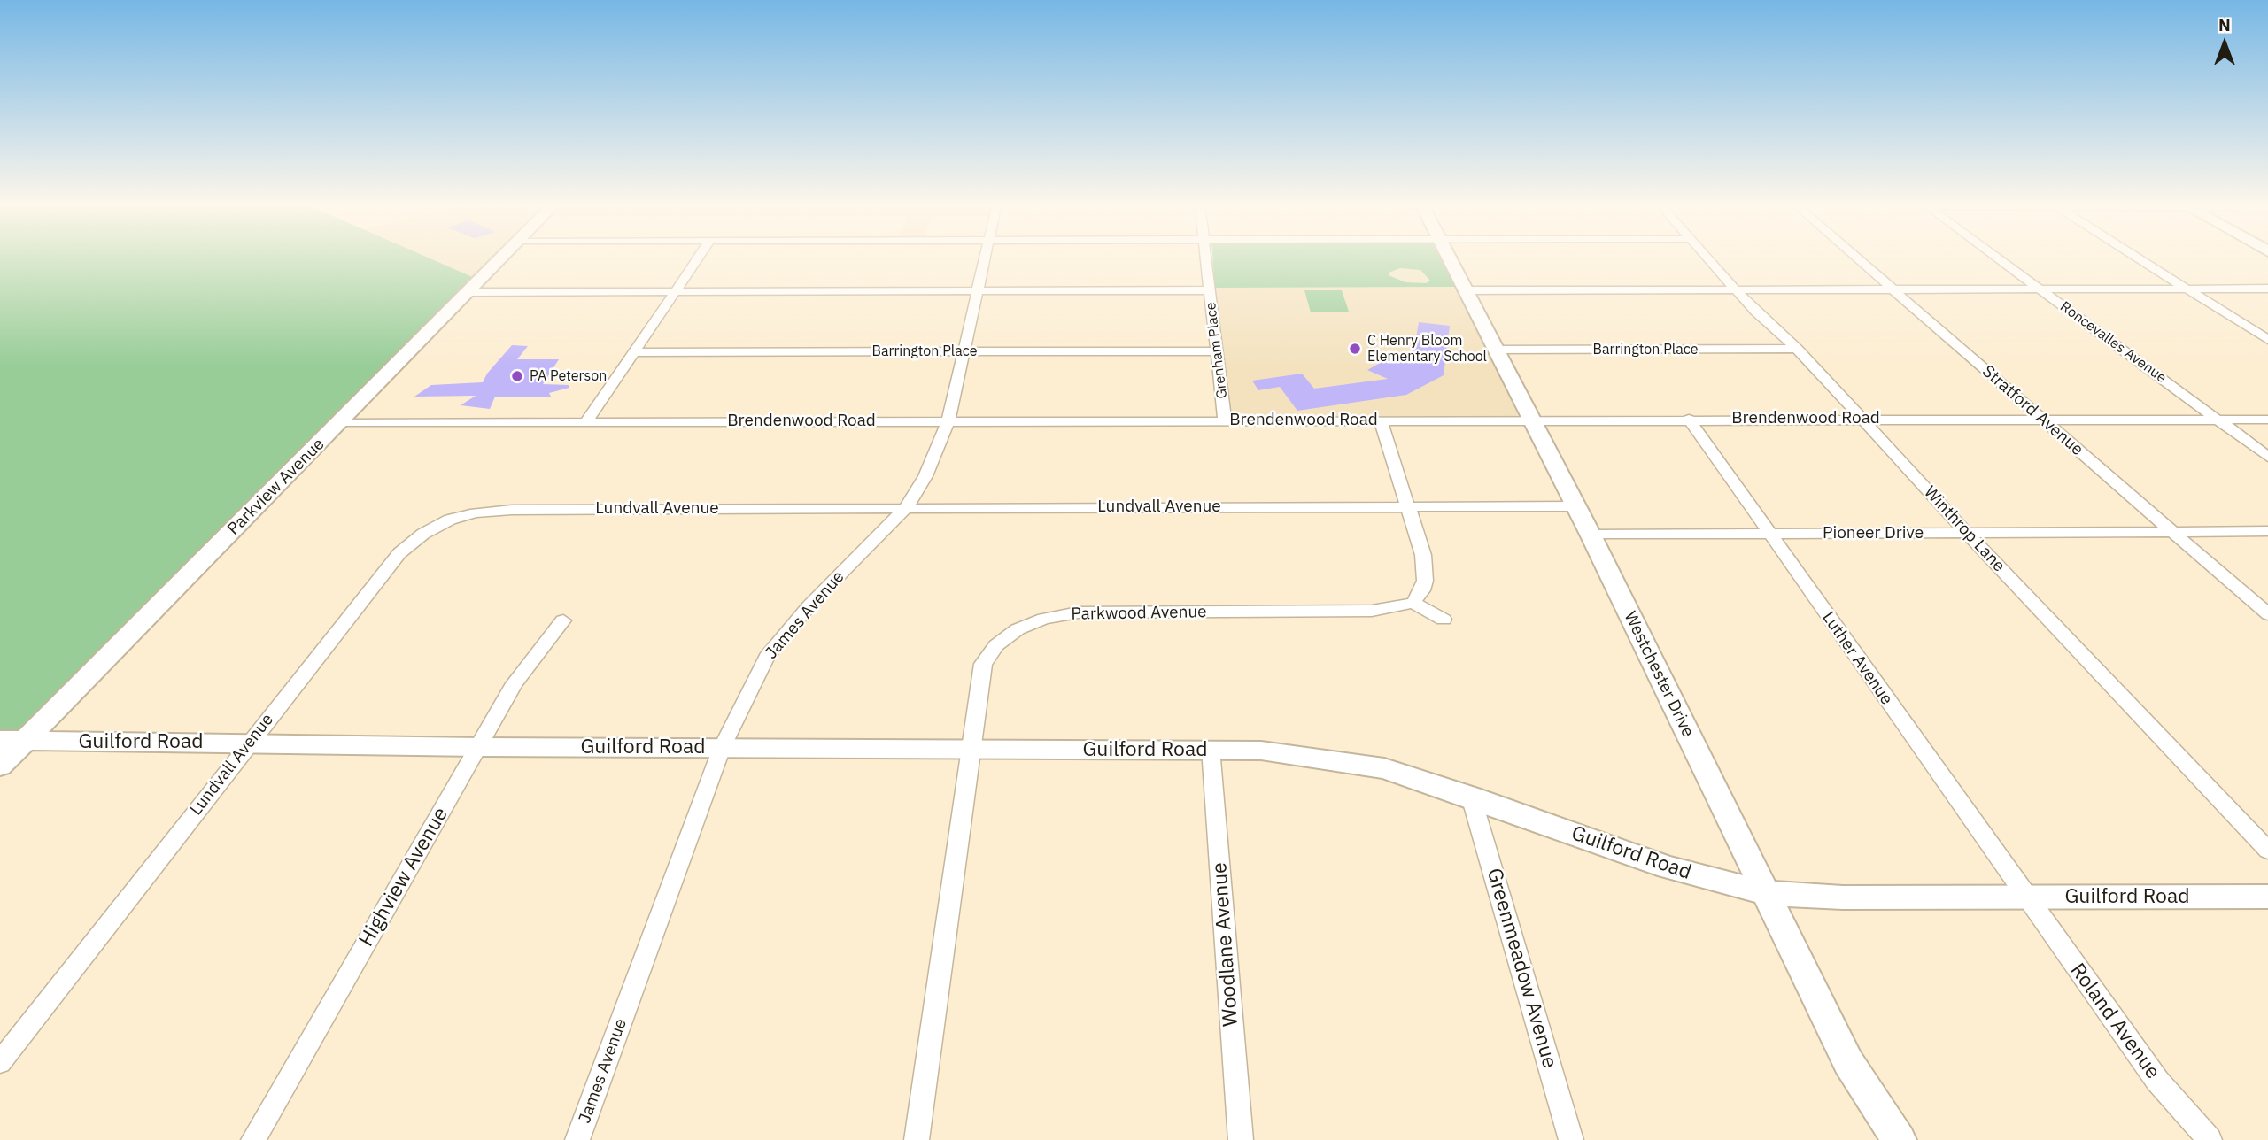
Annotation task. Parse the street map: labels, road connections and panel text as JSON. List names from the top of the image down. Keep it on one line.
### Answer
{"streets":{"street":["Roncevalles Avenue","Barrington Place","Grenham Place","Stratford Avenue","Brendenwood Road","Parkview Avenue","Lundvall Avenue","Winthrop Lane","Pioneer Drive","Parkwood Avenue","James Avenue","Luther Avenue","Westchester Drive","Guilford Road","Highview Avenue","Woodlane Avenue","Greenmeadow Avenue","Roland Avenue"]},"crossings":[["Roncevalles Avenue","Brendenwood Road"],["Barrington Place","Grenham Place"],["Barrington Place","Winthrop Lane"],["Barrington Place","James Avenue"],["Barrington Place","Westchester Drive"],["Grenham Place","Brendenwood Road"],["Stratford Avenue","Brendenwood Road"],["Stratford Avenue","Pioneer Drive"],["Brendenwood Road","Parkview Avenue"],["Brendenwood Road","Winthrop Lane"],["Brendenwood Road","James Avenue"],["Brendenwood Road","Luther Avenue"],["Brendenwood Road","Westchester Drive"],["Parkview Avenue","Guilford Road"],["Lundvall Avenue","James Avenue"],["Lundvall Avenue","Westchester Drive"],["Lundvall Avenue","Guilford Road"],["Winthrop Lane","Pioneer Drive"],["Pioneer Drive","Luther Avenue"],["Pioneer Drive","Westchester Drive"],["Parkwood Avenue","Guilford Road"],["James Avenue","Guilford Road"],["Luther Avenue","Guilford Road"],["Luther Avenue","Roland Avenue"],["Westchester Drive","Guilford Road"],["Guilford Road","Highview Avenue"],["Guilford Road","Woodlane Avenue"],["Guilford Road","Greenmeadow Avenue"],["Guilford Road","Roland Avenue"]],"places":["C Henry Bloom Elementary School","PA Peterson"],"north":"top"}
